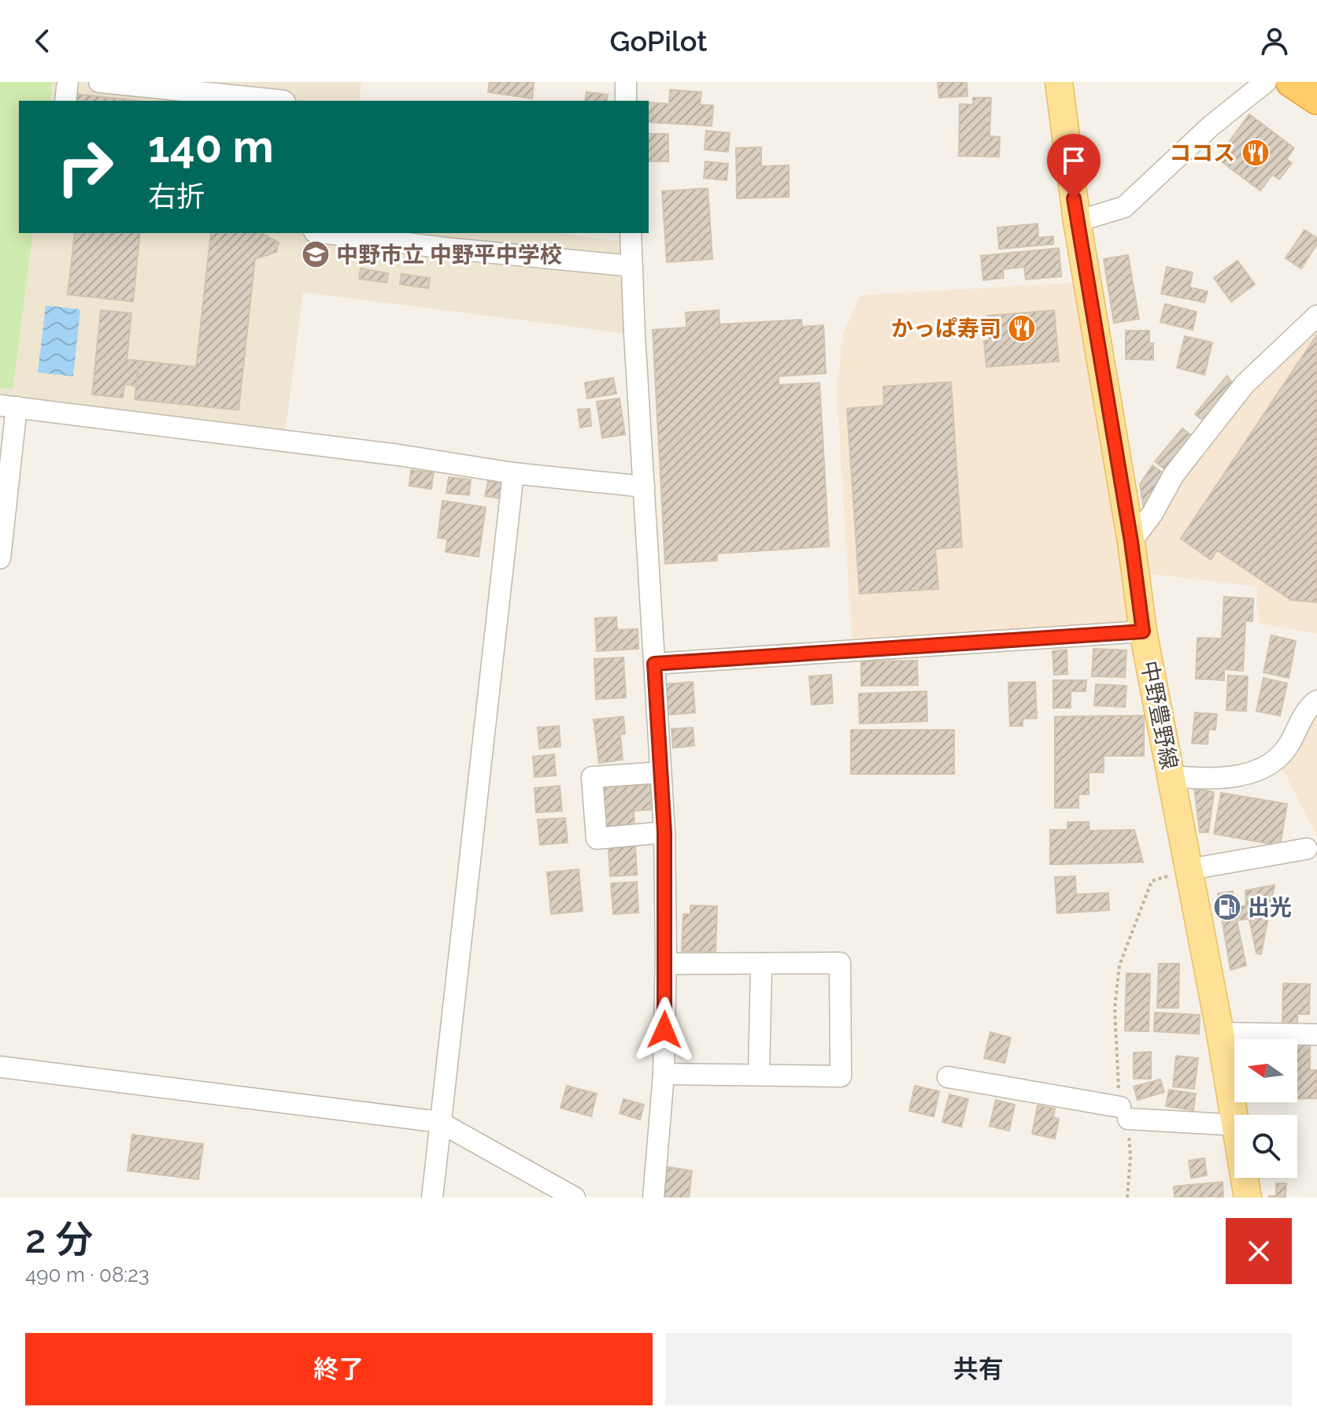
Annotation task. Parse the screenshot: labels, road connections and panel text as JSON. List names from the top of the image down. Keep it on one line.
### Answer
{"streets":{"main road":["中野豊野線"]},"places":{"restaurant":["ココス","かっぱ寿司"],"school or university":["中野市立 中野平中学校"],"fuel station":["出光"]},"north":"left","page":{"header":"GoPilot","turn":["140 m","右折"],"heading":["2 分","490 m · 08:23"],"buttons":["終了","共有"]}}
